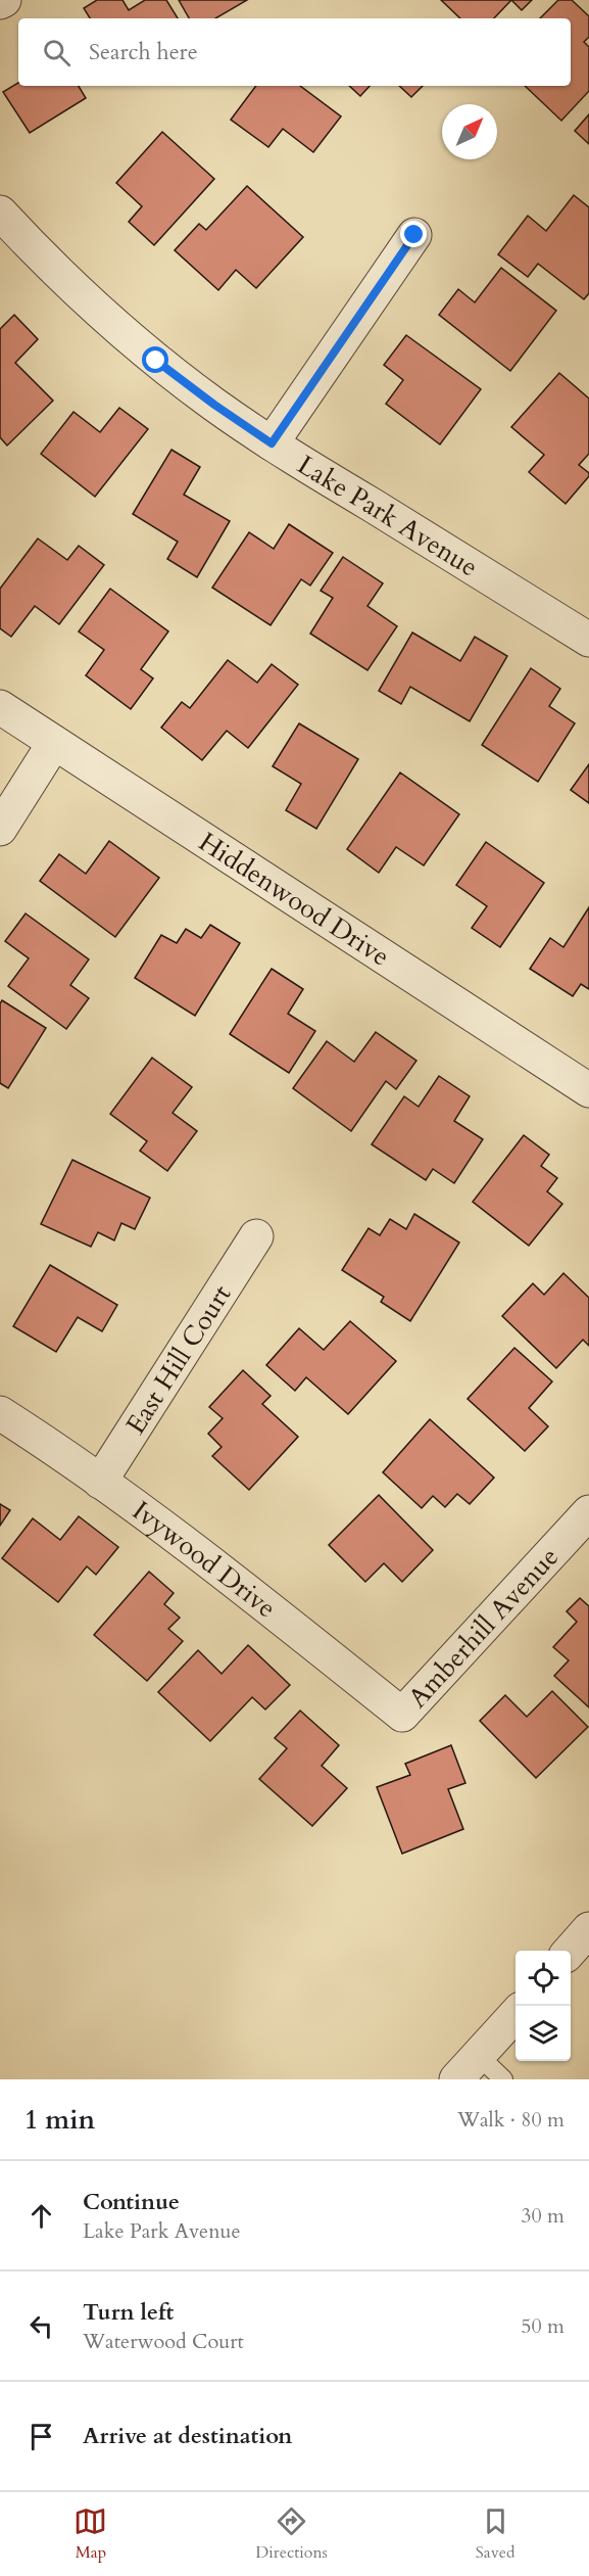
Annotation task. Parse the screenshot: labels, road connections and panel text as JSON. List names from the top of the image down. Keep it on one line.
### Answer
{"streets":{"street":["Lake Park Avenue","Hiddenwood Drive","East Hill Court","Ivywood Drive","Amberhill Avenue"]},"crossings":[["East Hill Court","Ivywood Drive"],["Ivywood Drive","Amberhill Avenue"]],"north":"top right","page":{"search":"Search here","heading":["1 min","Walk · 80 m"],"list":[["Continue","Lake Park Avenue","30 m"],["Turn left","Waterwood Court","50 m"],"Arrive at destination"],"nav":["Map","Directions","Saved"]}}
